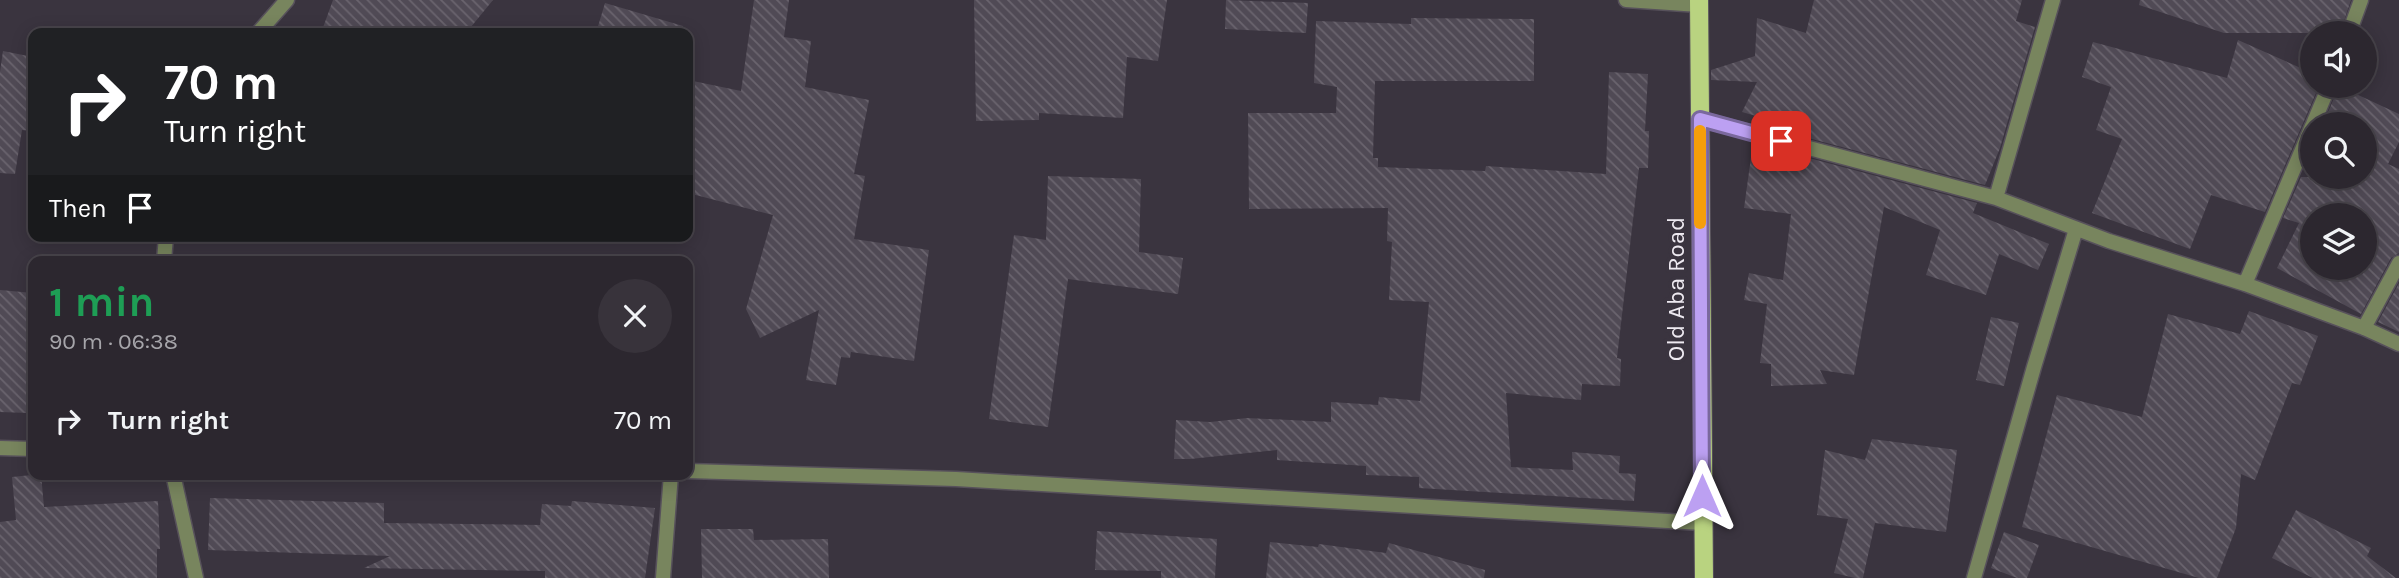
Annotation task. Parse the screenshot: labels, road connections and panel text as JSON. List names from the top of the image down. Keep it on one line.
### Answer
{"streets":{"main road":["Old Aba Road"]},"page":{"turn":["70 m","Turn right"],"then":"Then","heading":["1 min","90 m · 06:38"],"list":[{"name":"Turn right","value":"70 m"}]}}
